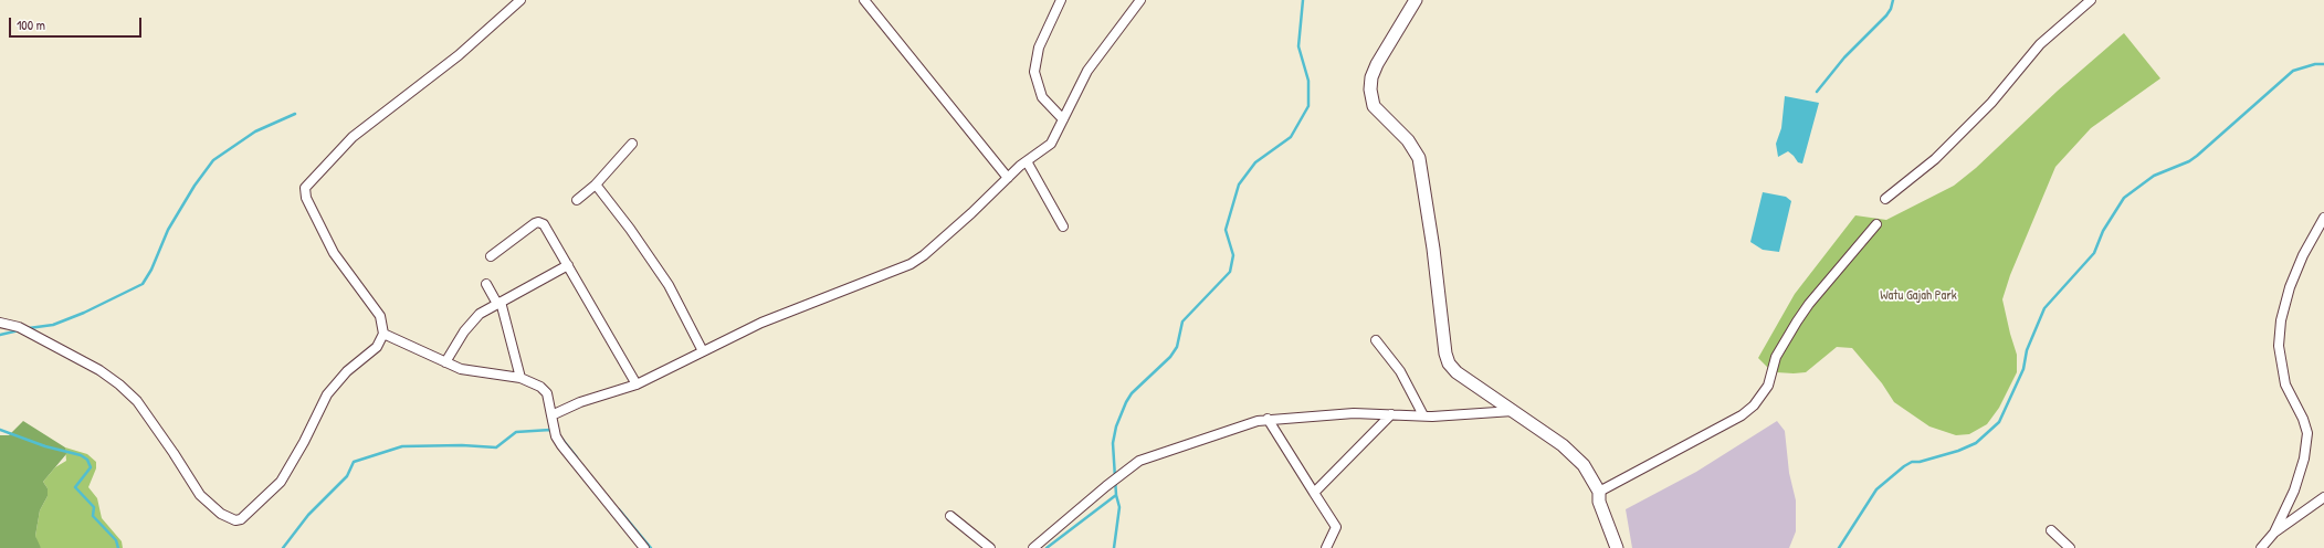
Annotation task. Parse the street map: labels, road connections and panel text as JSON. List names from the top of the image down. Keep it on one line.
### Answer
{"parks":["Watu Gajah Park"],"scale_bar":"100 m"}
